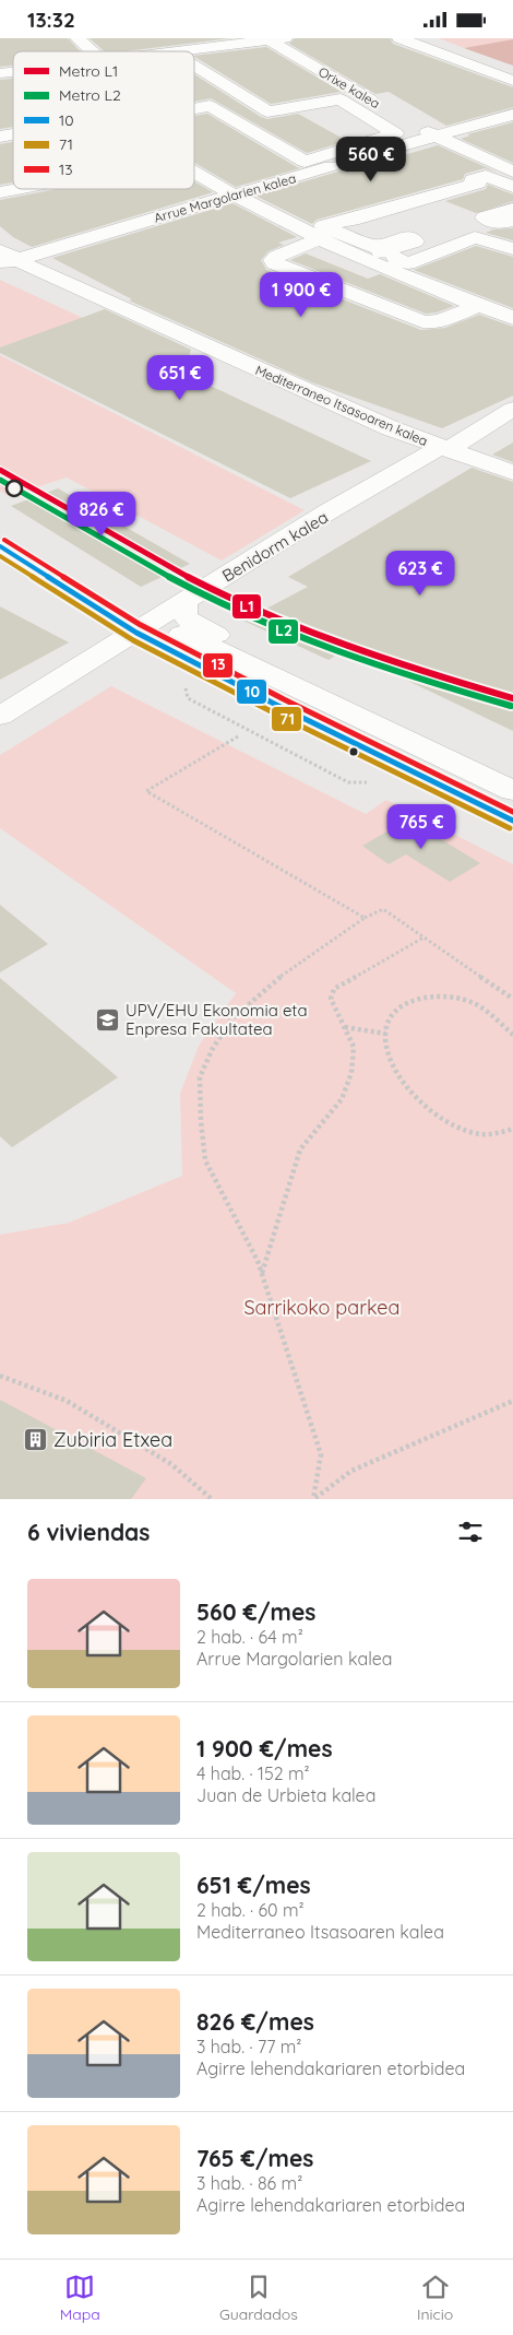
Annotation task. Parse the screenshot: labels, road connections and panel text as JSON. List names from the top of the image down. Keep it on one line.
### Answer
{"streets":{"street":["Orixe kalea","Arrue Margolarien kalea","Mediterraneo Itsasoaren kalea","Benidorm kalea"]},"crossings":[["Arrue Margolarien kalea","Mediterraneo Itsasoaren kalea"],["Mediterraneo Itsasoaren kalea","Benidorm kalea"]],"parks":["Sarrikoko parkea"],"places":{"school or university":["UPV/EHU Ekonomia eta Enpresa Fakultatea"],"building":["Zubiria Etxea"]},"lines":["metro line L1","metro line L2","transit line 13","transit line 10","transit line 71"],"legend":["Metro L1","Metro L2","10","71","13"],"page":{"status":"13:32","price":["560 €","1 900 €","651 €","826 €","623 €","765 €"],"heading":"6 viviendas","list":[{"name":"560 €/mes","note":"2 hab. · 64 m² · Arrue Margolarien kalea"},{"name":"1 900 €/mes","note":"4 hab. · 152 m² · Juan de Urbieta kalea"},{"name":"651 €/mes","note":"2 hab. · 60 m² · Mediterraneo Itsasoaren kalea"},{"name":"826 €/mes","note":"3 hab. · 77 m² · Agirre lehendakariaren etorbidea"},{"name":"765 €/mes","note":"3 hab. · 86 m² · Agirre lehendakariaren etorbidea"}],"tabs":["Mapa","Guardados","Inicio"]}}
